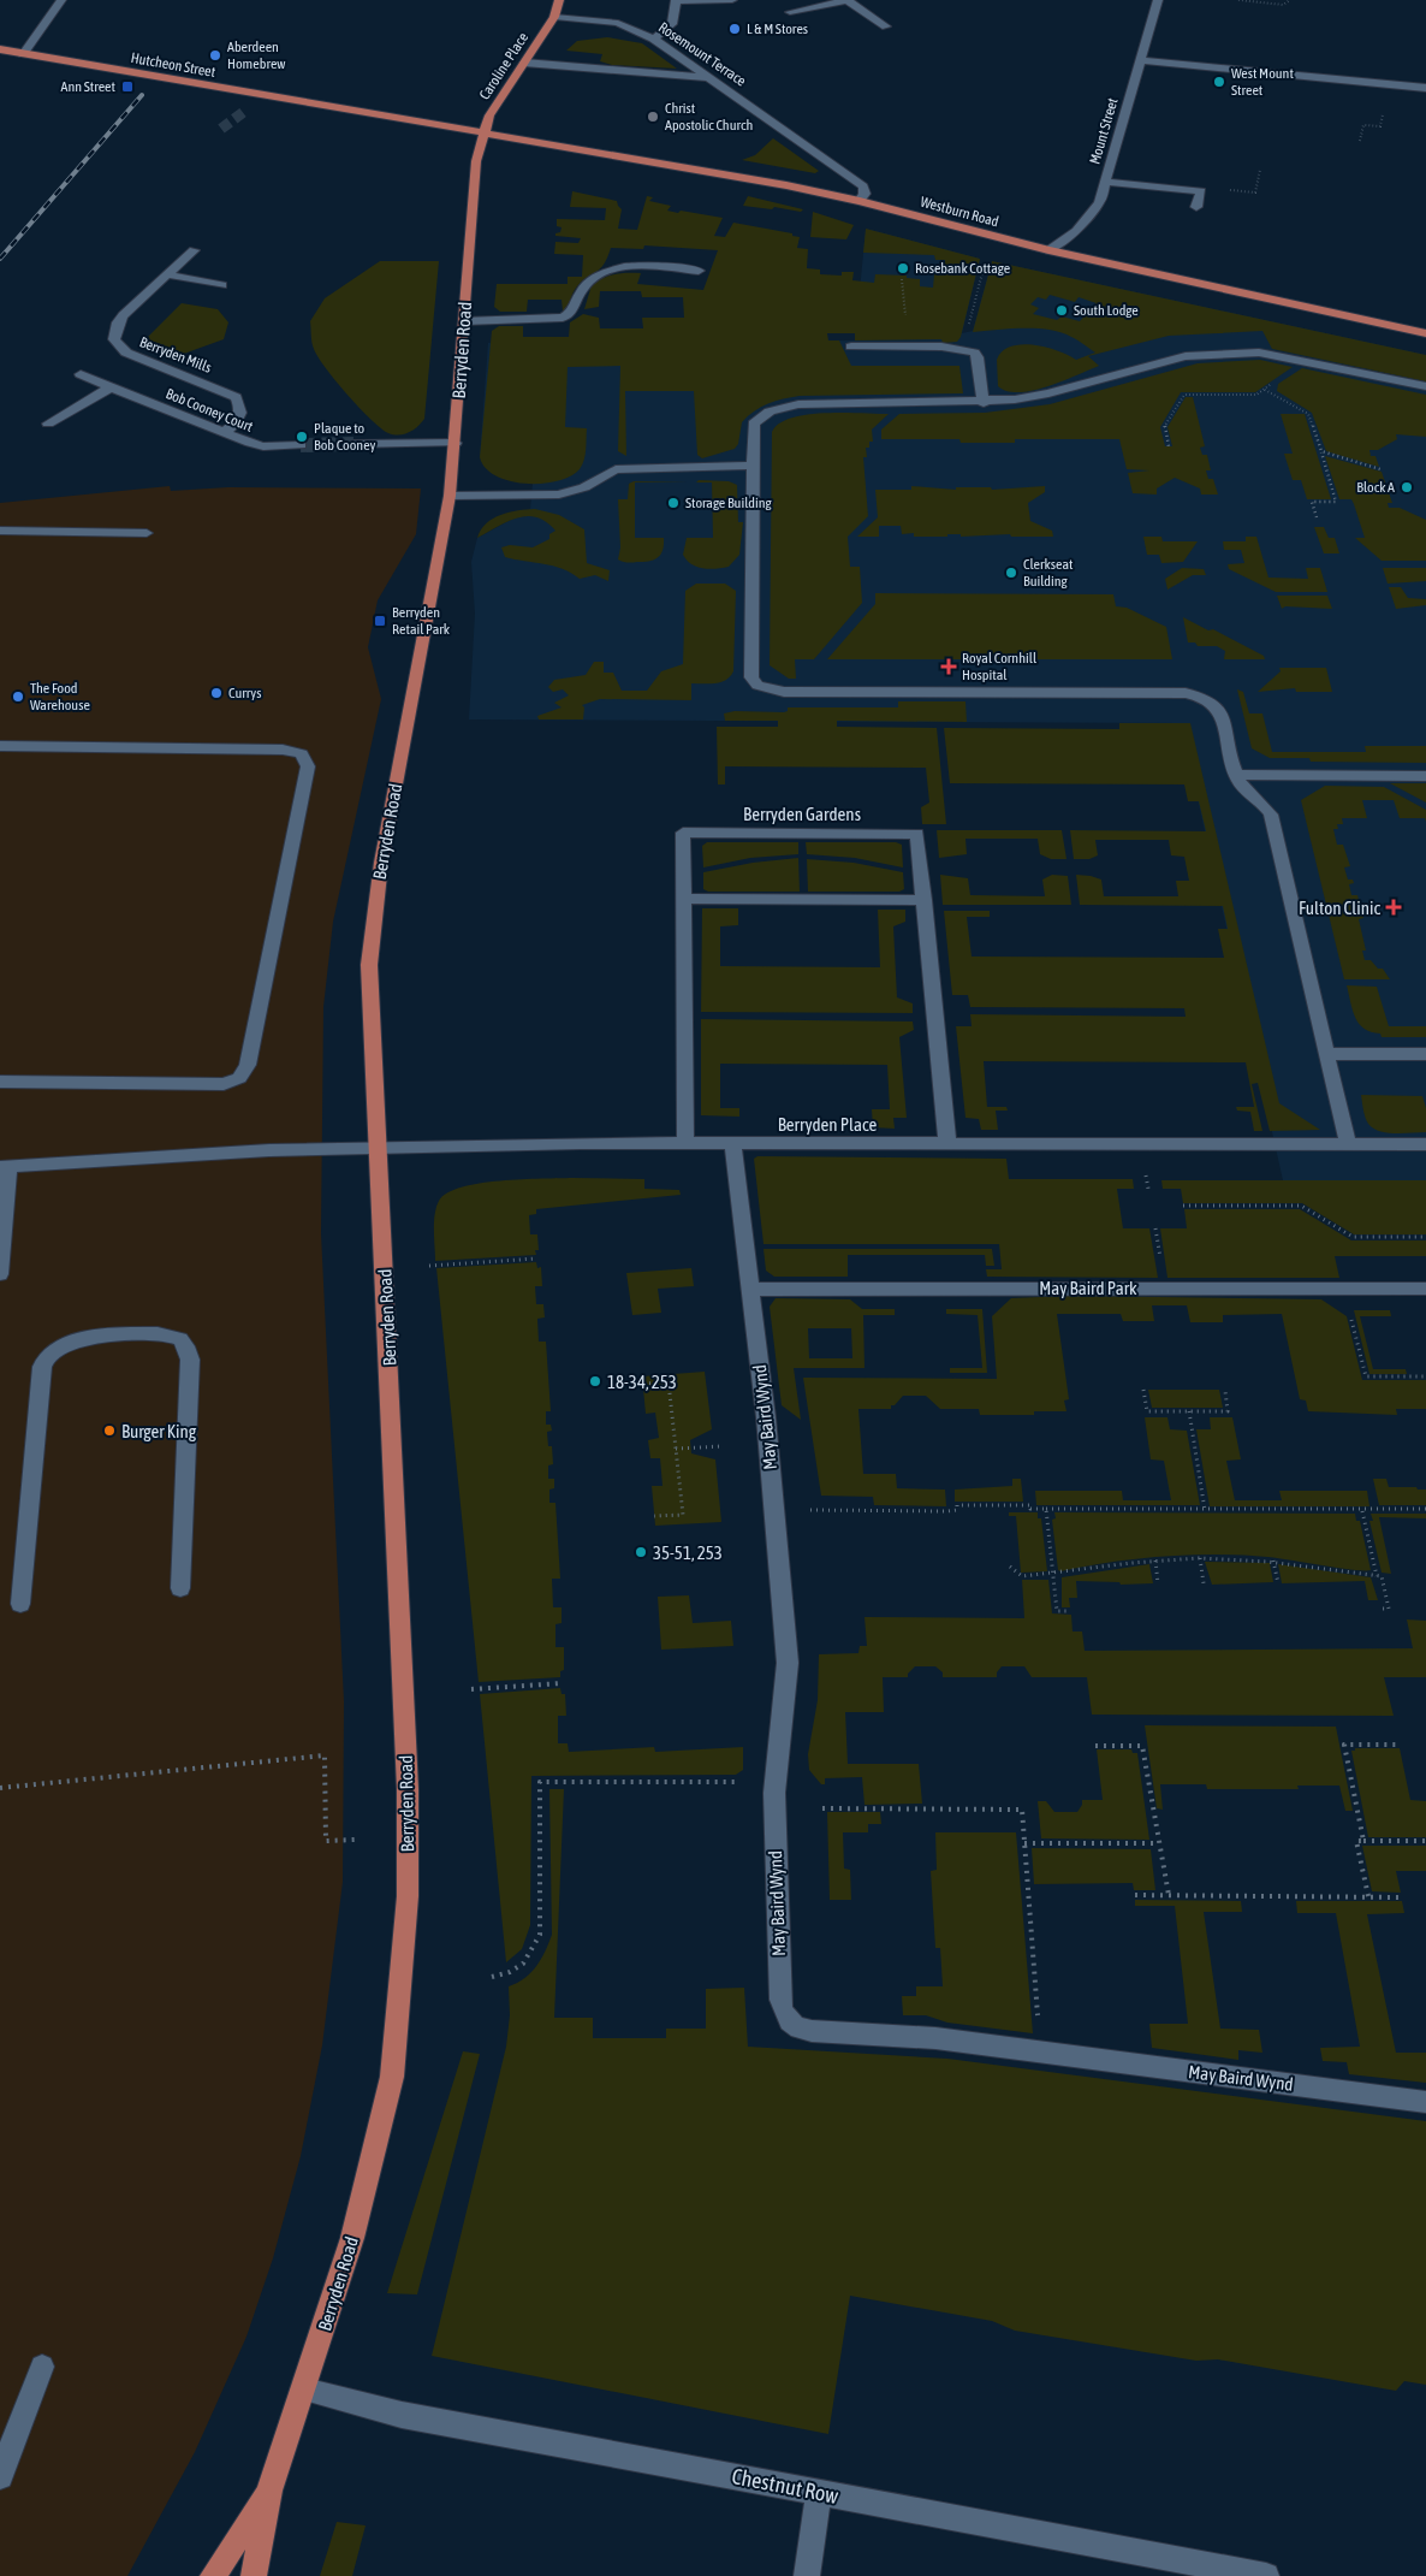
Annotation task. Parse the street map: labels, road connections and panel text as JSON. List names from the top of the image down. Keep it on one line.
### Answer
{"streets":{"main road":["Hutcheon Street","Caroline Place","Westburn Road","Berryden Road"],"street":["Rosemount Terrace","Mount Street","Berryden Mills","Bob Cooney Court","Berryden Gardens","Berryden Place","May Baird Park","May Baird Wynd","Chestnut Row"]},"crossings":[["Rosemount Terrace","Caroline Place"],["Rosemount Terrace","Westburn Road"],["Hutcheon Street","Caroline Place"],["Hutcheon Street","Westburn Road"],["Hutcheon Street","Berryden Road"],["Caroline Place","Westburn Road"],["Caroline Place","Berryden Road"],["Mount Street","Westburn Road"],["Westburn Road","Berryden Road"],["Berryden Road","Berryden Place"],["Berryden Road","Chestnut Row"],["Berryden Mills","Bob Cooney Court"],["Berryden Gardens","Berryden Place"],["Berryden Place","May Baird Wynd"],["May Baird Park","May Baird Wynd"]],"places":{"other":["L & M Stores","Aberdeen Homebrew","West Mount Street","Christ Apostolic Church","Rosebank Cottage","South Lodge","Plaque to Bob Cooney","Block A","Storage Building","Clerkseat Building","Currys","The Food Warehouse","18-34, 253","Burger King","35-51, 253"],"transit":["Ann Street","Berryden Retail Park"],"health":["Royal Cornhill Hospital","Fulton Clinic"]}}
